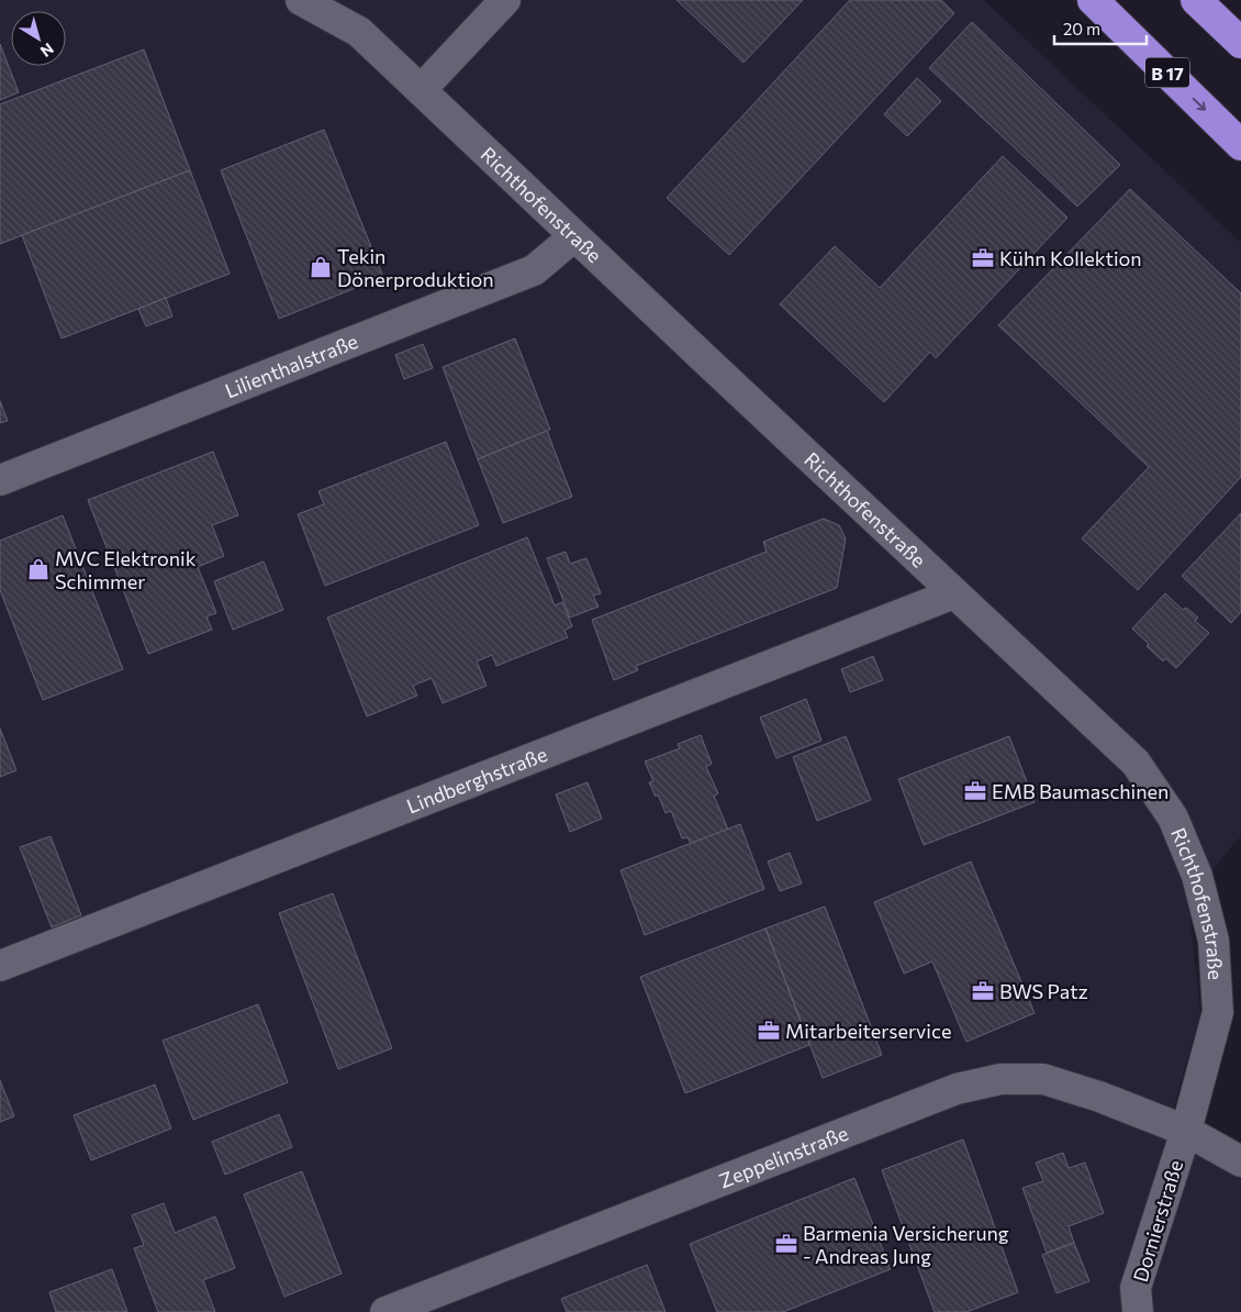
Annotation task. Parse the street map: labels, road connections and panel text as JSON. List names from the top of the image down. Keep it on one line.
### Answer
{"streets":{"highway":["B 17"],"street":["Richthofenstraße","Lilienthalstraße","Lindberghstraße","Zeppelinstraße","Dornierstraße"]},"crossings":[["Richthofenstraße","Lilienthalstraße"],["Richthofenstraße","Lindberghstraße"],["Richthofenstraße","Zeppelinstraße"],["Richthofenstraße","Dornierstraße"],["Zeppelinstraße","Dornierstraße"]],"places":{"office":["Kühn Kollektion","EMB Baumaschinen","BWS Patz","Mitarbeiterservice","Barmenia Versicherung - Andreas Jung"],"shop":["Tekin Dönerproduktion","MVC Elektronik Schimmer"]},"scale_bar":"20 m","north":"bottom right"}
